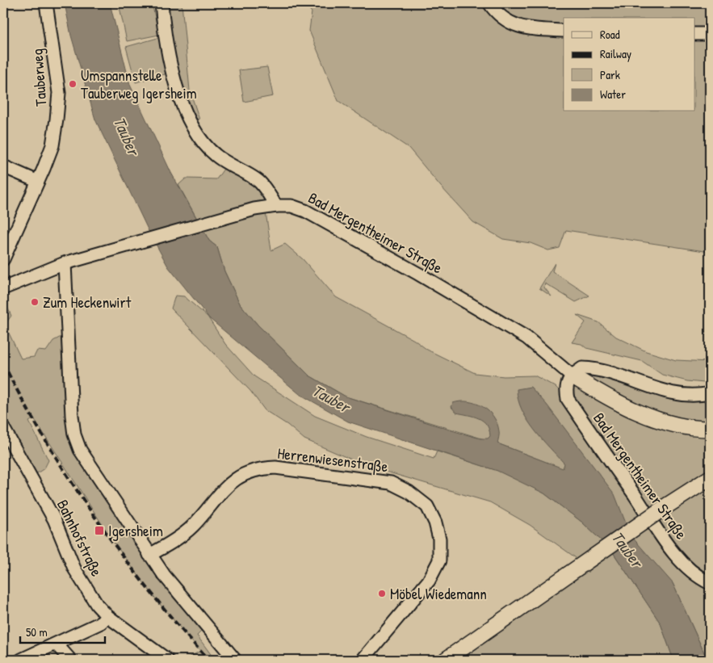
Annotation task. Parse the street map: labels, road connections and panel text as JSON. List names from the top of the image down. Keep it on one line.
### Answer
{"streets":{"street":["Tauberweg","Bad Mergentheimer Straße","Herrenwiesenstraße","Bahnhofstraße"]},"water":["Tauber"],"places":{"other":["Umspannstelle Tauberweg Igersheim","Zum Heckenwirt","Möbel Wiedemann"],"transit":["Igersheim"]},"legend":["Road","Railway","Park","Water"],"scale_bar":"50 m"}
